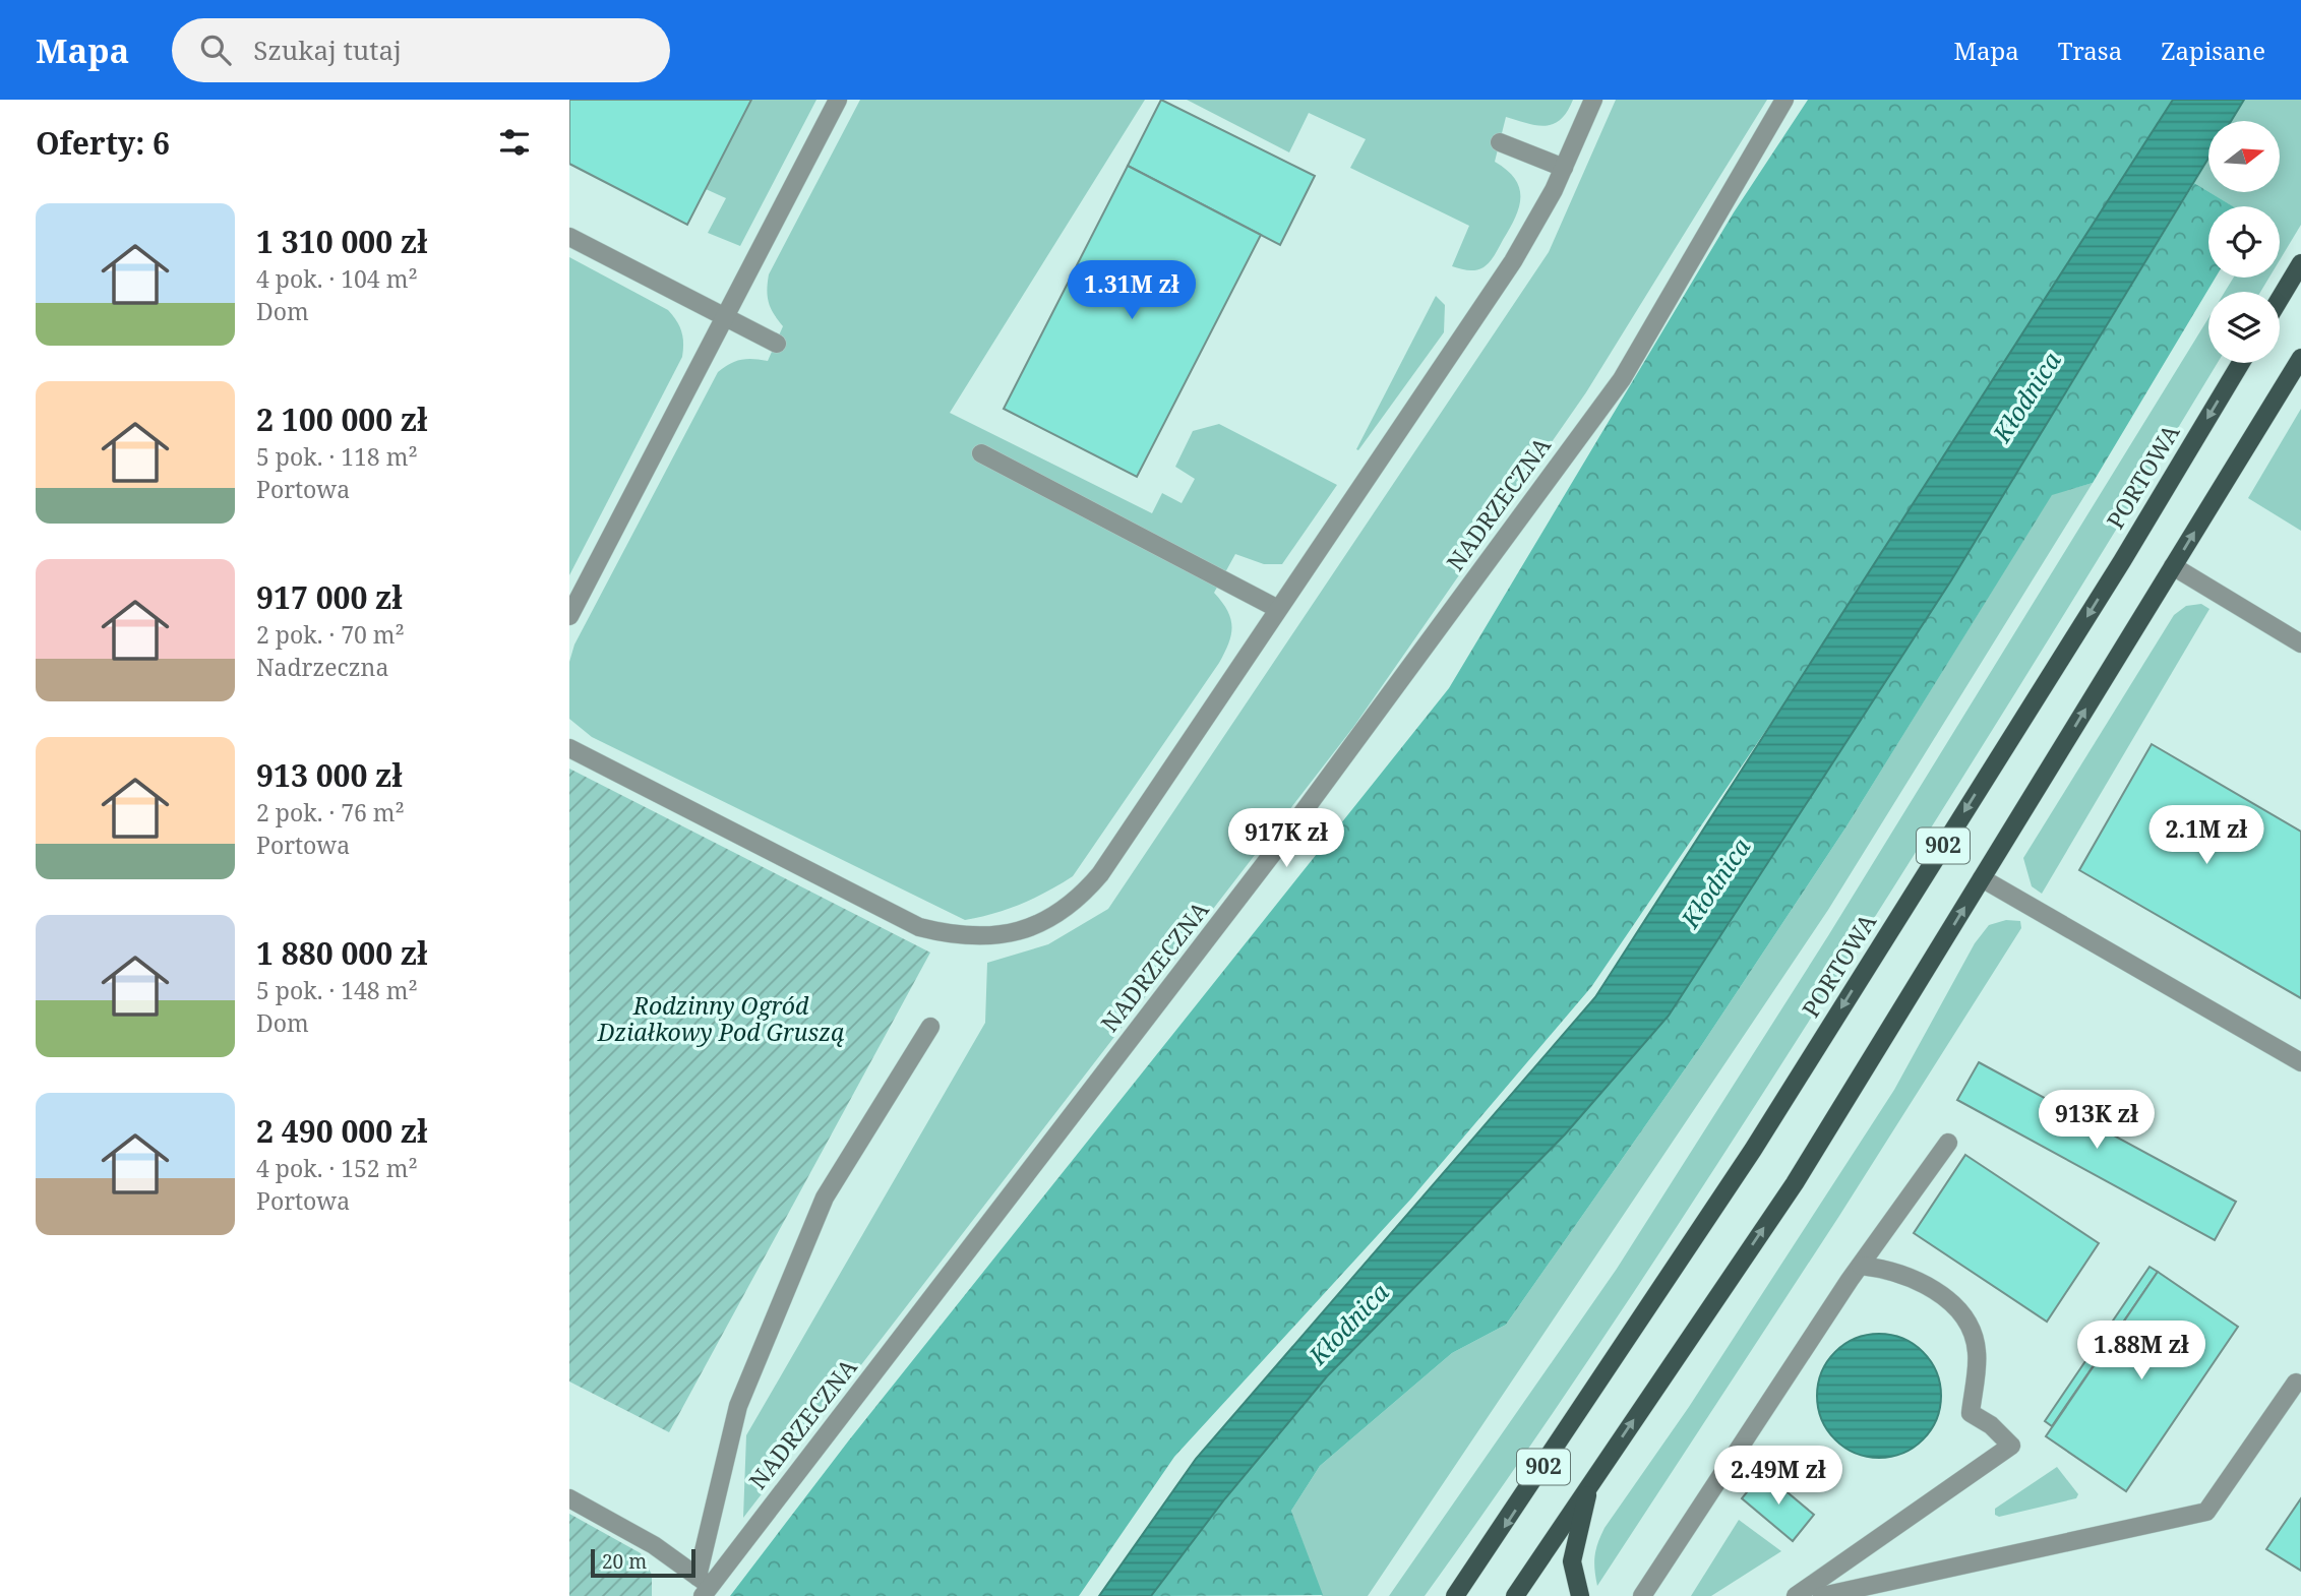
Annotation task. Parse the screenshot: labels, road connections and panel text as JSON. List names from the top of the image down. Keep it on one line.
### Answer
{"streets":{"main road":["PORTOWA","902"],"street":["NADRZECZNA"]},"water":["Kłodnica"],"parks":["Rodzinny Ogród Działkowy Pod Gruszą"],"scale_bar":"20 m","north":"right","page":{"header":"Mapa","search":"Szukaj tutaj","nav":["Mapa","Trasa","Zapisane"],"heading":"Oferty: 6","list":[{"name":"1 310 000 zł","note":"4 pok. · 104 m² · Dom"},{"name":"2 100 000 zł","note":"5 pok. · 118 m² · Portowa"},{"name":"917 000 zł","note":"2 pok. · 70 m² · Nadrzeczna"},{"name":"913 000 zł","note":"2 pok. · 76 m² · Portowa"},{"name":"1 880 000 zł","note":"5 pok. · 148 m² · Dom"},{"name":"2 490 000 zł","note":"4 pok. · 152 m² · Portowa"}],"price":["1.31M zł","2.1M zł","917K zł","913K zł","1.88M zł","2.49M zł"],"scale":"20 m"}}
